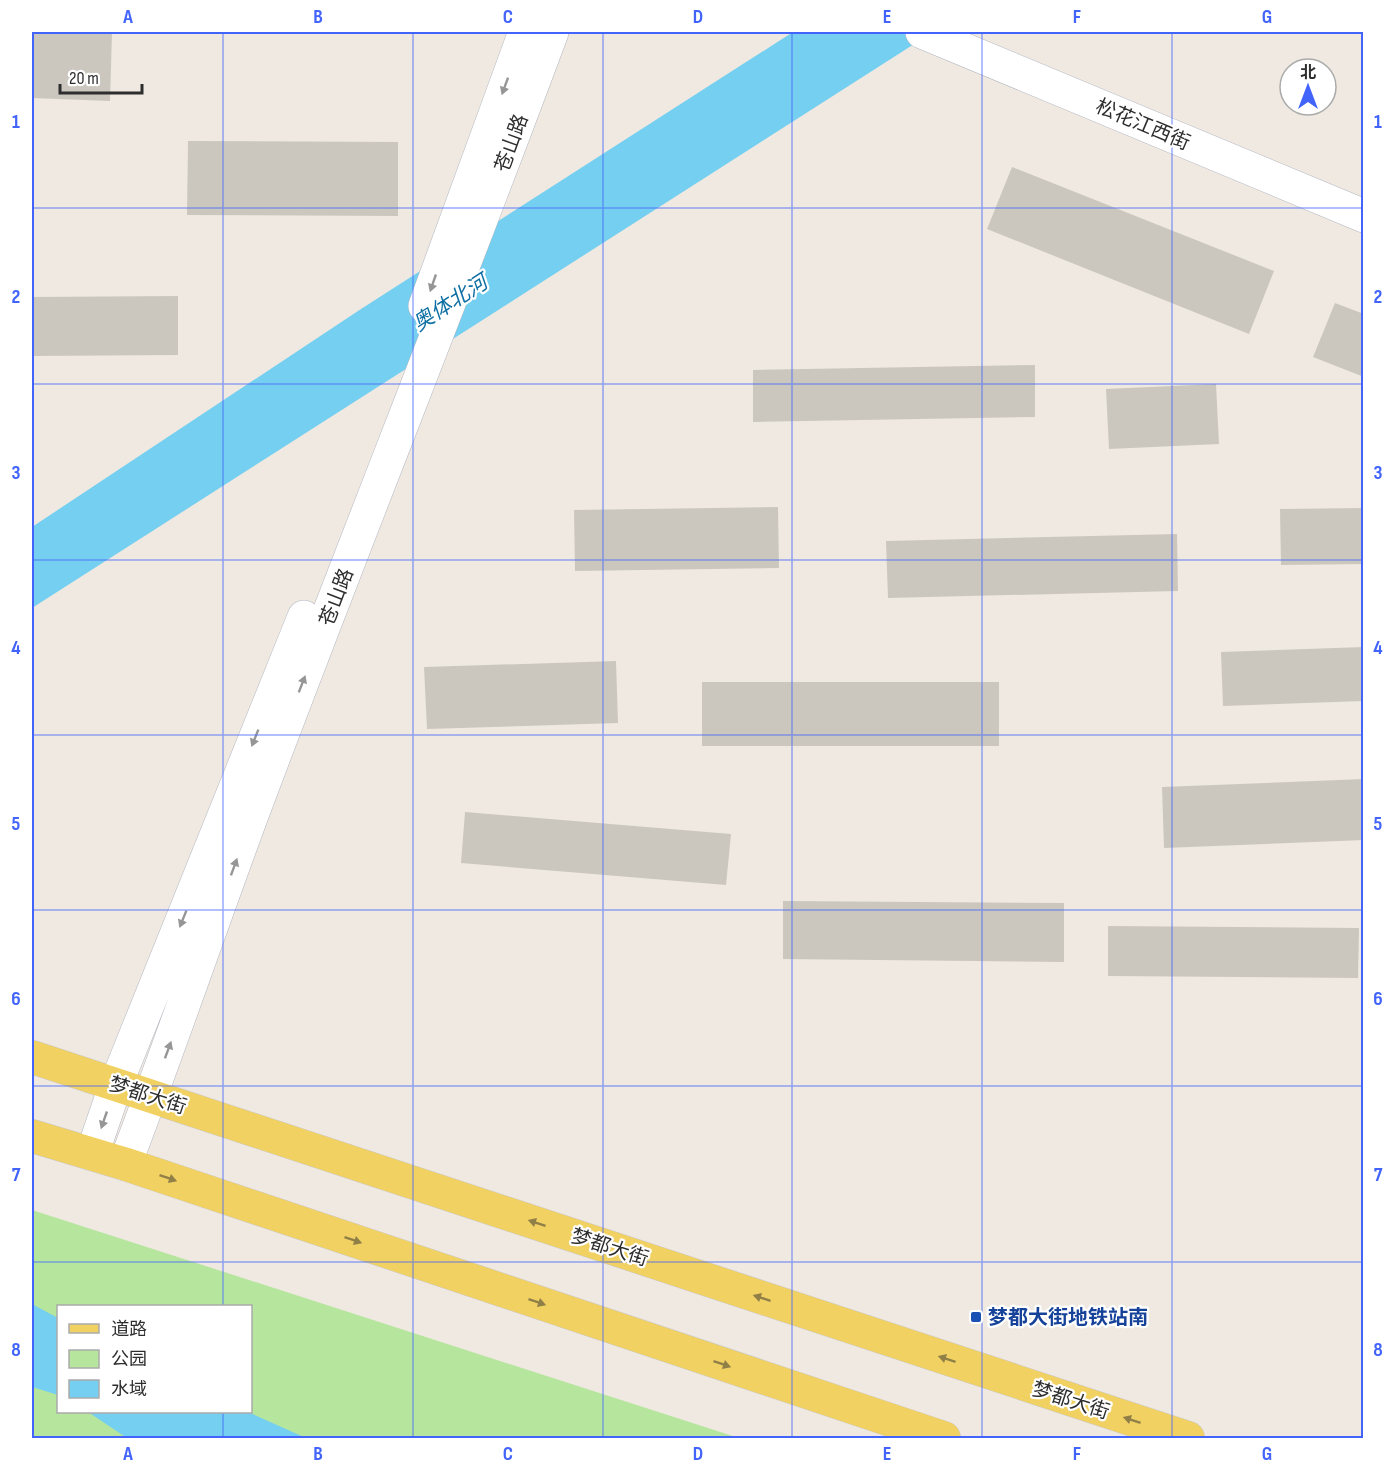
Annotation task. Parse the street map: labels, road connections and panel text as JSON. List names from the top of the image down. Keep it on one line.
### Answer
{"streets":{"main road":["梦都大街"],"street":["松花江西街","苍山路"]},"crossings":[["苍山路","梦都大街"]],"water":["奥体北河"],"places":{"transit":["梦都大街地铁站南"]},"legend":["道路","公园","水域"],"scale_bar":"20 m","north":"top","grid":{"columns":["A","B","C","D","E","F","G"],"rows":["1","2","3","4","5","6","7","8"]}}
